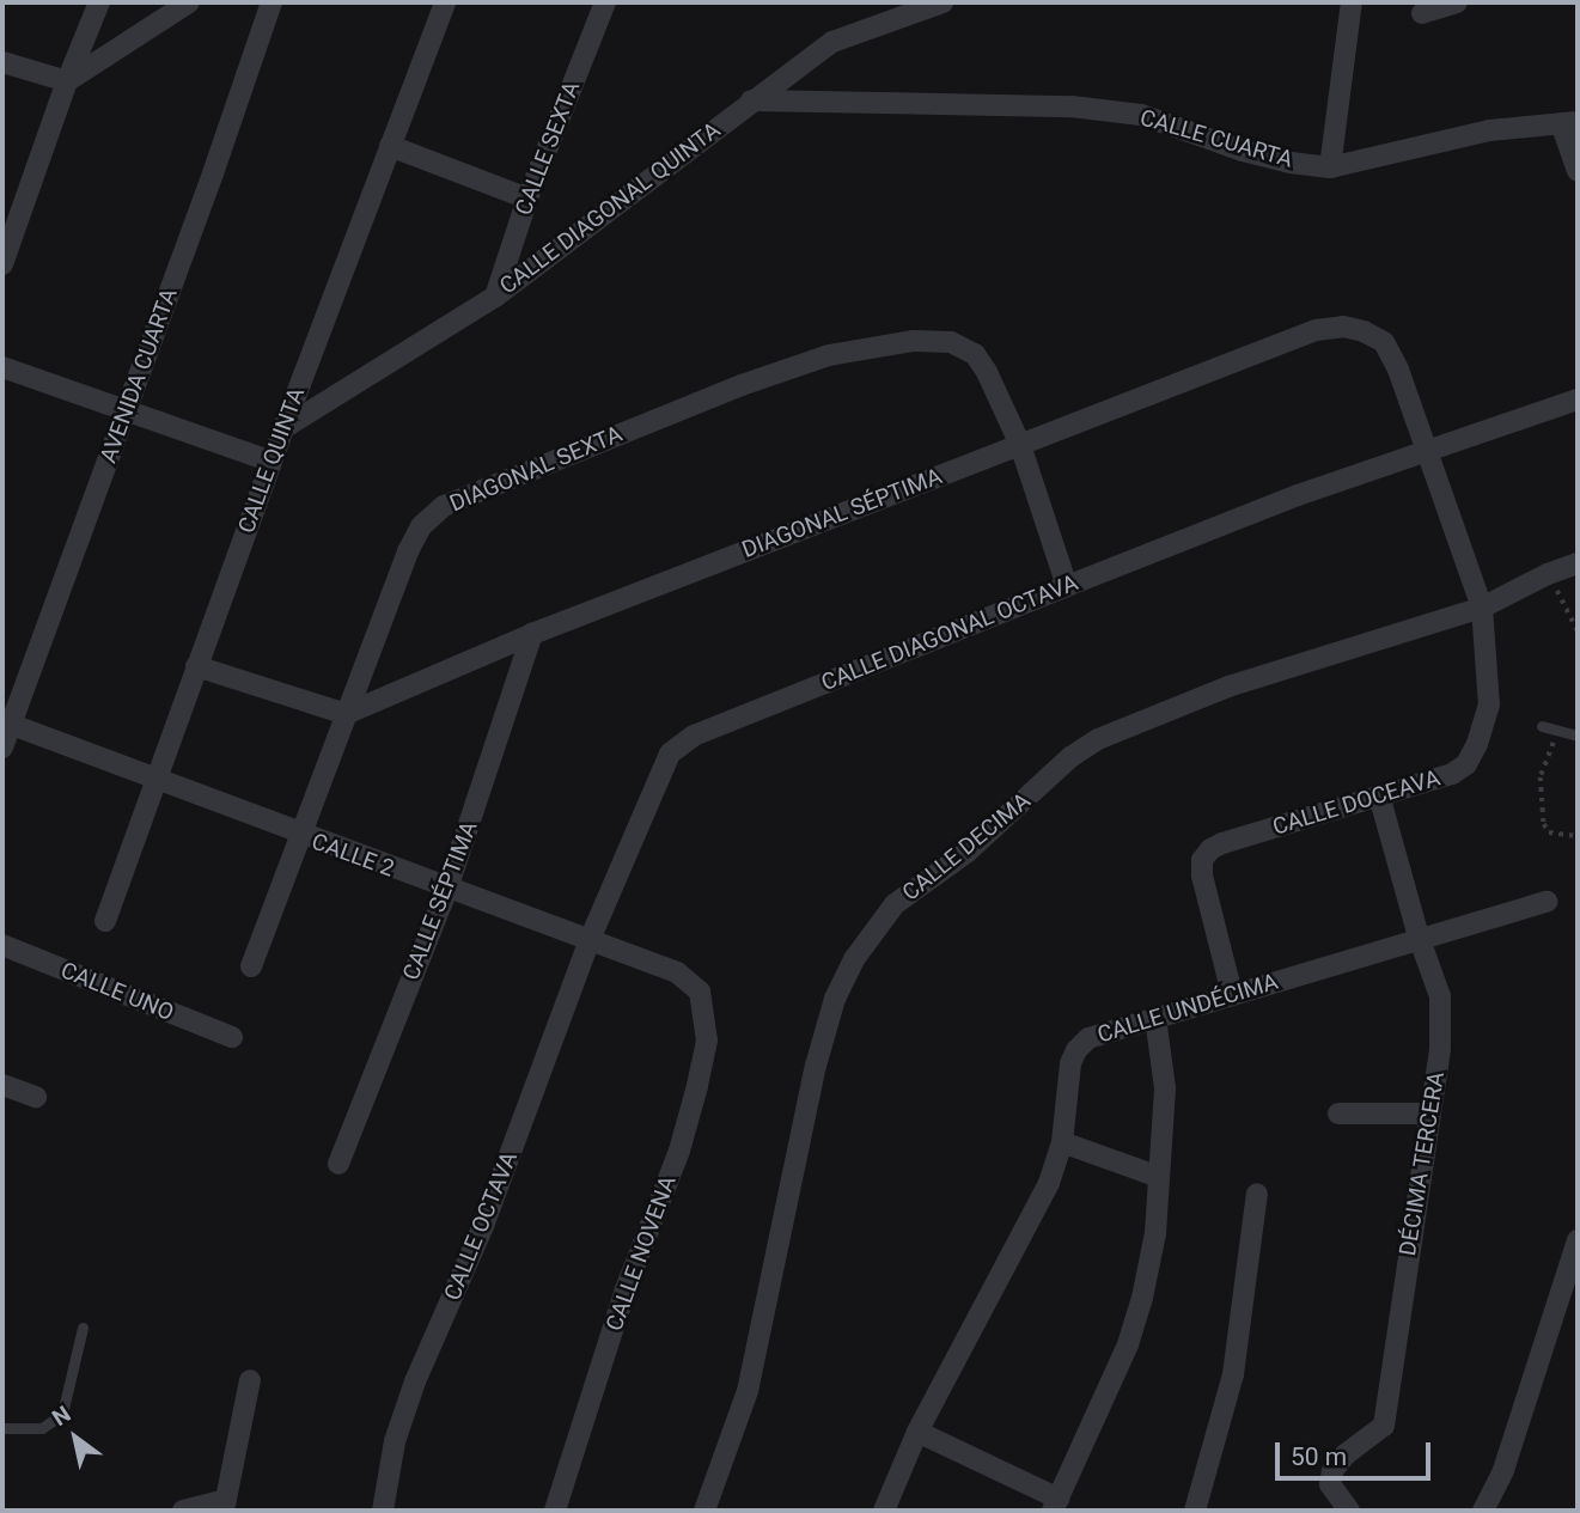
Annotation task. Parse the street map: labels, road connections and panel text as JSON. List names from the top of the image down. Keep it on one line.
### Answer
{"streets":{"street":["CALLE CUARTA","CALLE SEXTA","CALLE DIAGONAL QUINTA","AVENIDA CUARTA","CALLE QUINTA","DIAGONAL SEXTA","DIAGONAL SÉPTIMA","CALLE DIAGONAL OCTAVA","CALLE DOCEAVA","CALLE DECIMA","CALLE 2","CALLE SÉPTIMA","CALLE UNO","CALLE UNDÉCIMA","DÉCIMA TERCERA","CALLE OCTAVA","CALLE NOVENA"]},"crossings":[["CALLE CUARTA","CALLE DIAGONAL QUINTA"],["CALLE SEXTA","CALLE DIAGONAL QUINTA"],["CALLE DIAGONAL QUINTA","CALLE QUINTA"],["AVENIDA CUARTA","CALLE 2"],["CALLE QUINTA","CALLE 2"],["DIAGONAL SEXTA","DIAGONAL SÉPTIMA"],["DIAGONAL SEXTA","CALLE DIAGONAL OCTAVA"],["DIAGONAL SEXTA","CALLE 2"],["DIAGONAL SÉPTIMA","CALLE DOCEAVA"],["DIAGONAL SÉPTIMA","CALLE SÉPTIMA"],["CALLE DIAGONAL OCTAVA","CALLE DOCEAVA"],["CALLE DIAGONAL OCTAVA","CALLE 2"],["CALLE DIAGONAL OCTAVA","CALLE OCTAVA"],["CALLE DOCEAVA","CALLE DECIMA"],["CALLE DOCEAVA","CALLE UNDÉCIMA"],["CALLE DOCEAVA","DÉCIMA TERCERA"],["CALLE 2","CALLE SÉPTIMA"],["CALLE 2","CALLE OCTAVA"],["CALLE 2","CALLE NOVENA"],["CALLE UNDÉCIMA","DÉCIMA TERCERA"]],"scale_bar":"50 m","north":"top left"}
